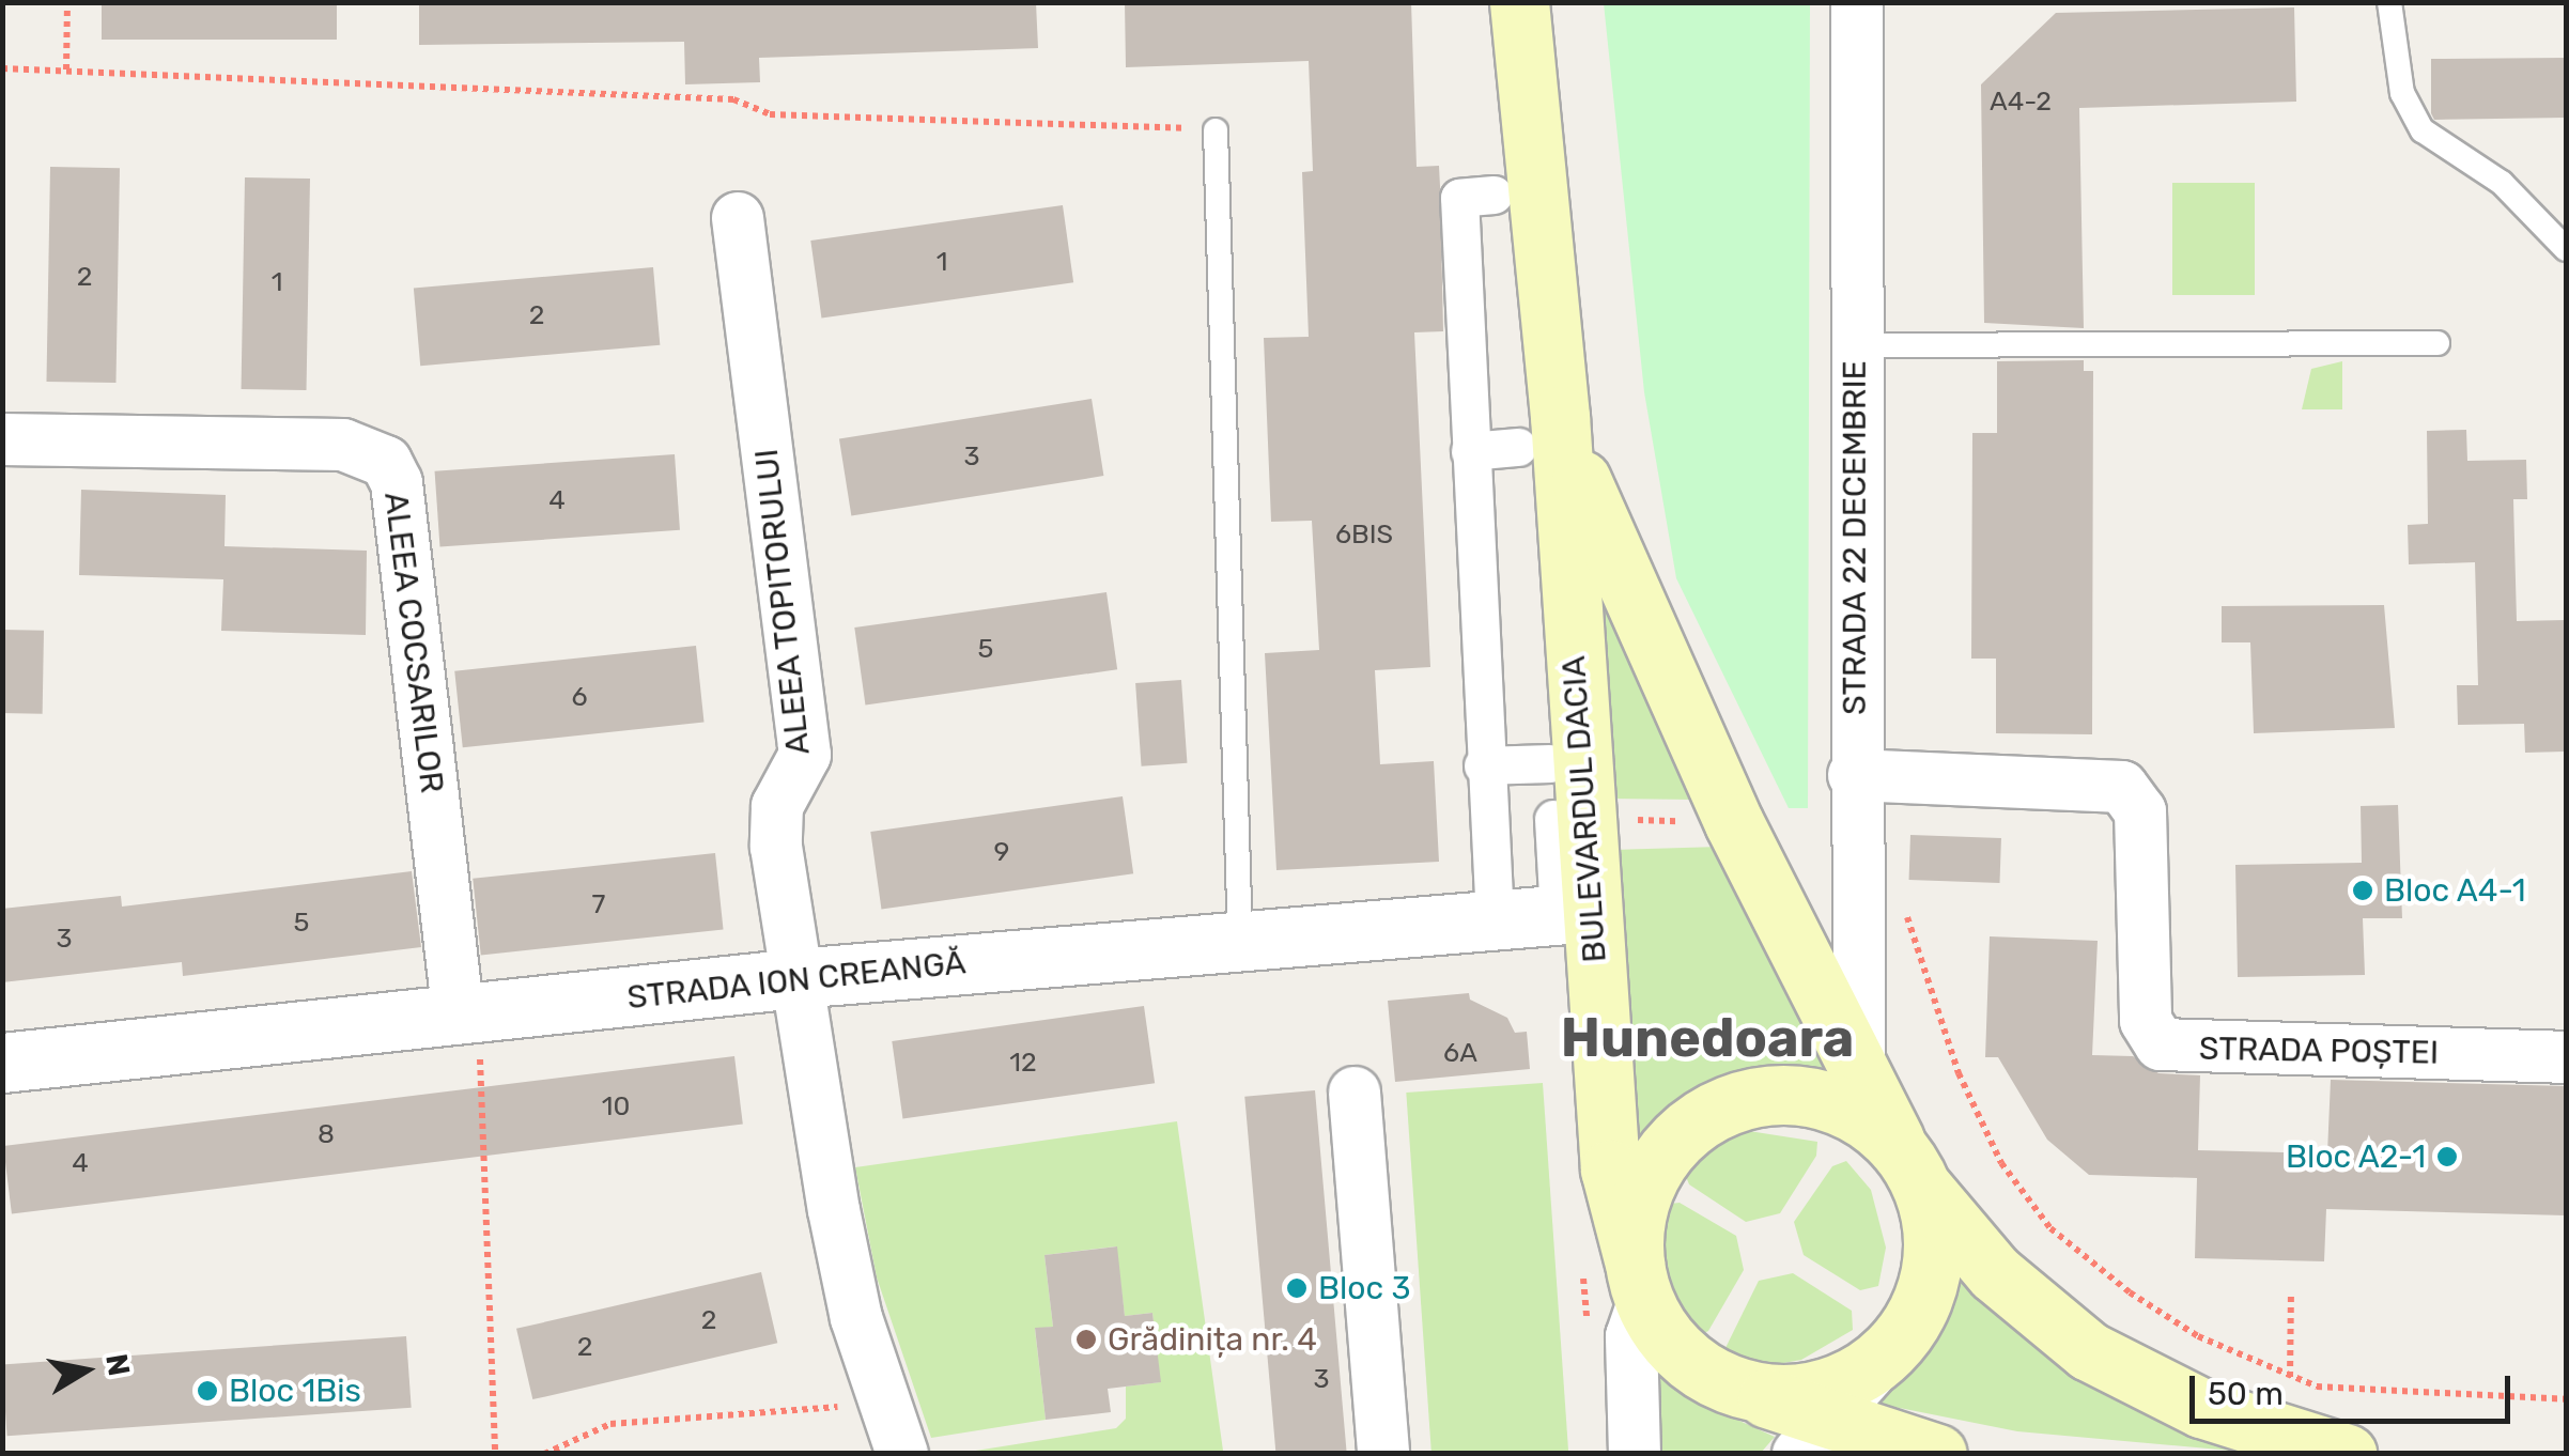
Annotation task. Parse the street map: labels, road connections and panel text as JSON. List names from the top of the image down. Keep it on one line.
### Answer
{"streets":{"main road":["BULEVARDUL DACIA"],"street":["STRADA 22 DECEMBRIE","ALEEA TOPITORULUI","ALEEA COCSARILOR","STRADA ION CREANGĂ","STRADA POȘTEI"]},"crossings":[["STRADA 22 DECEMBRIE","BULEVARDUL DACIA"],["STRADA 22 DECEMBRIE","STRADA POȘTEI"],["ALEEA TOPITORULUI","STRADA ION CREANGĂ"],["ALEEA COCSARILOR","STRADA ION CREANGĂ"],["BULEVARDUL DACIA","STRADA ION CREANGĂ"]],"districts":["Hunedoara"],"places":["Bloc A4-1","Bloc A2-1","Bloc 3","Grădinița nr. 4","Bloc 1Bis"],"house_numbers":["A4-2","1","2","1","2","3","4","6BIS","5","6","9","7","5","3","6A","12","10","8","4","2","2","3"],"scale_bar":"50 m","north":"right"}
